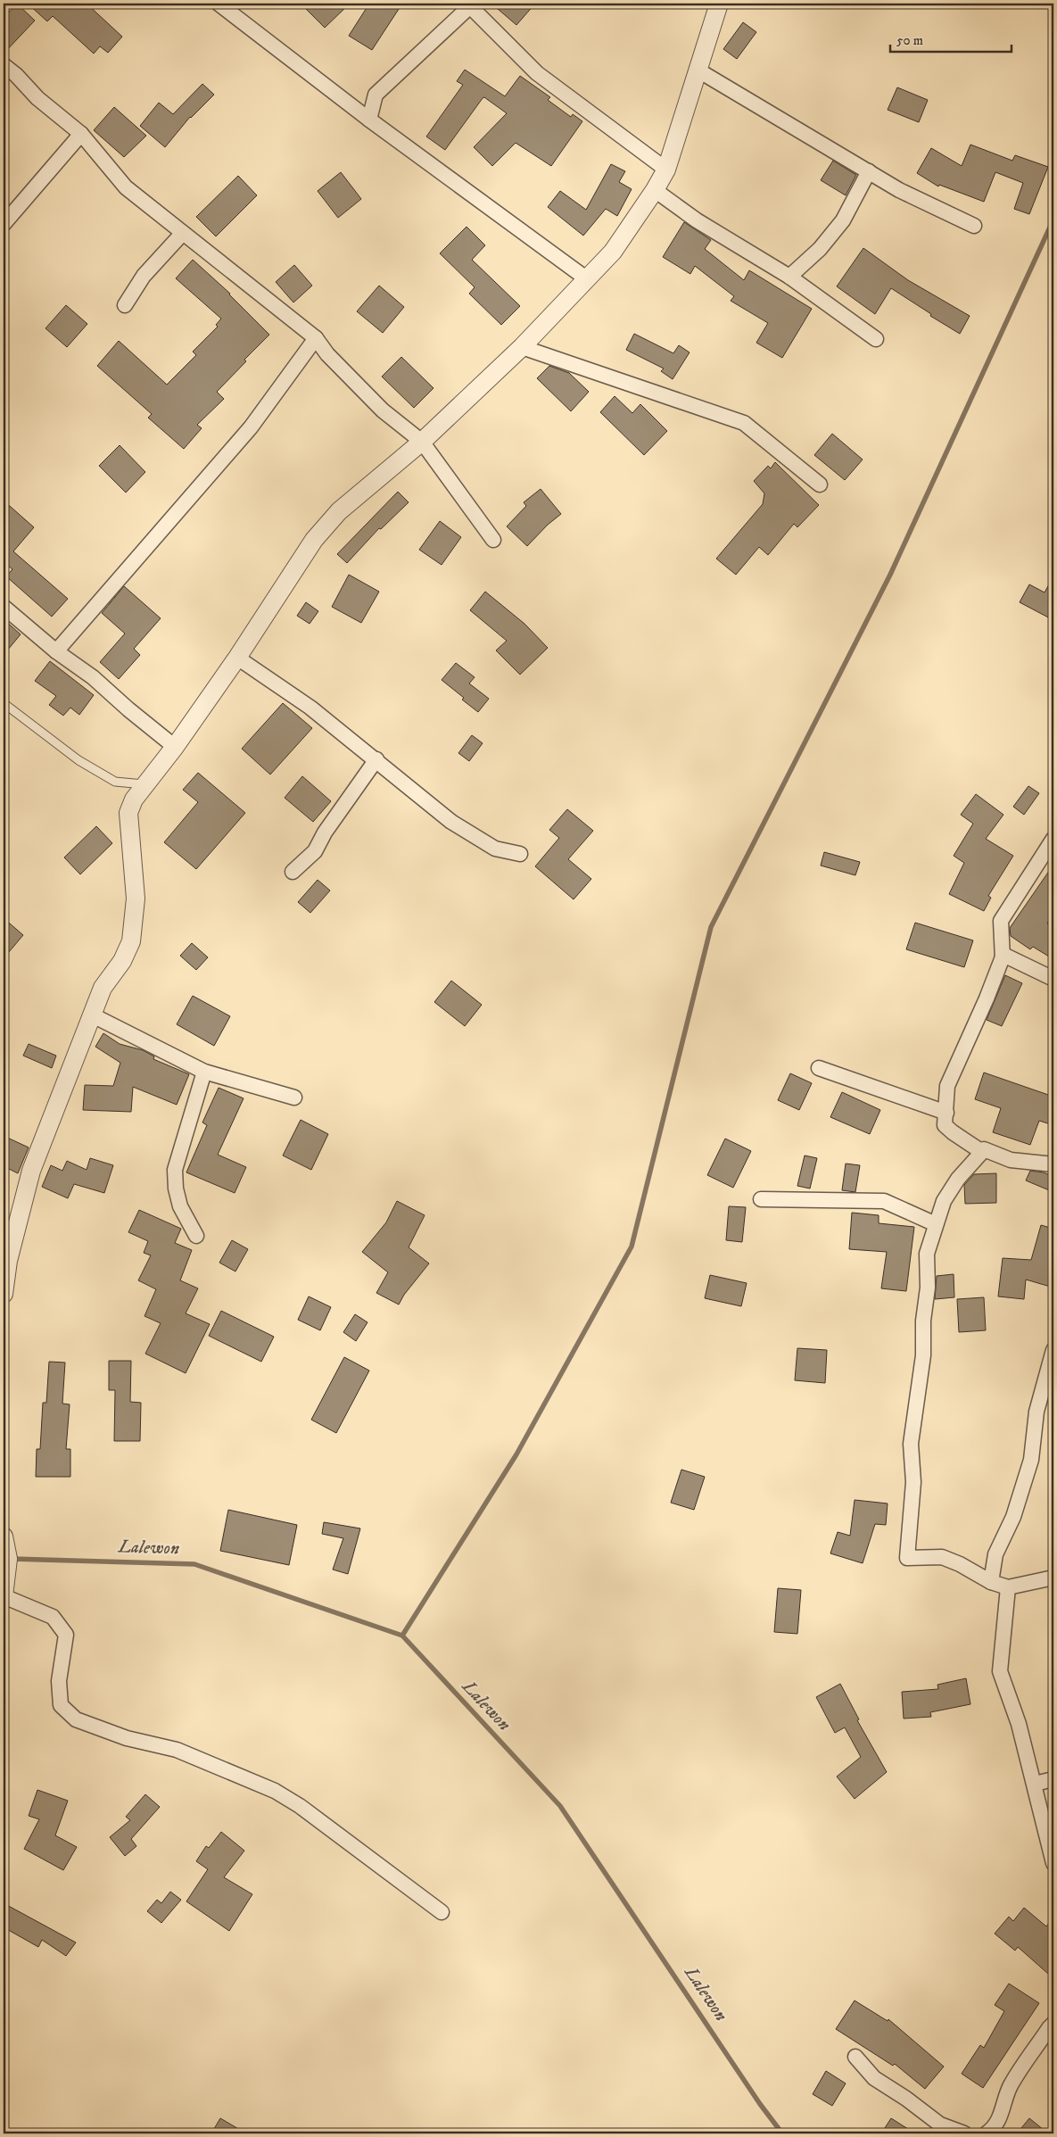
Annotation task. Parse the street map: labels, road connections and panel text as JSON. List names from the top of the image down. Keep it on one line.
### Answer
{"water":["Lalewon"],"scale_bar":"50 m"}
